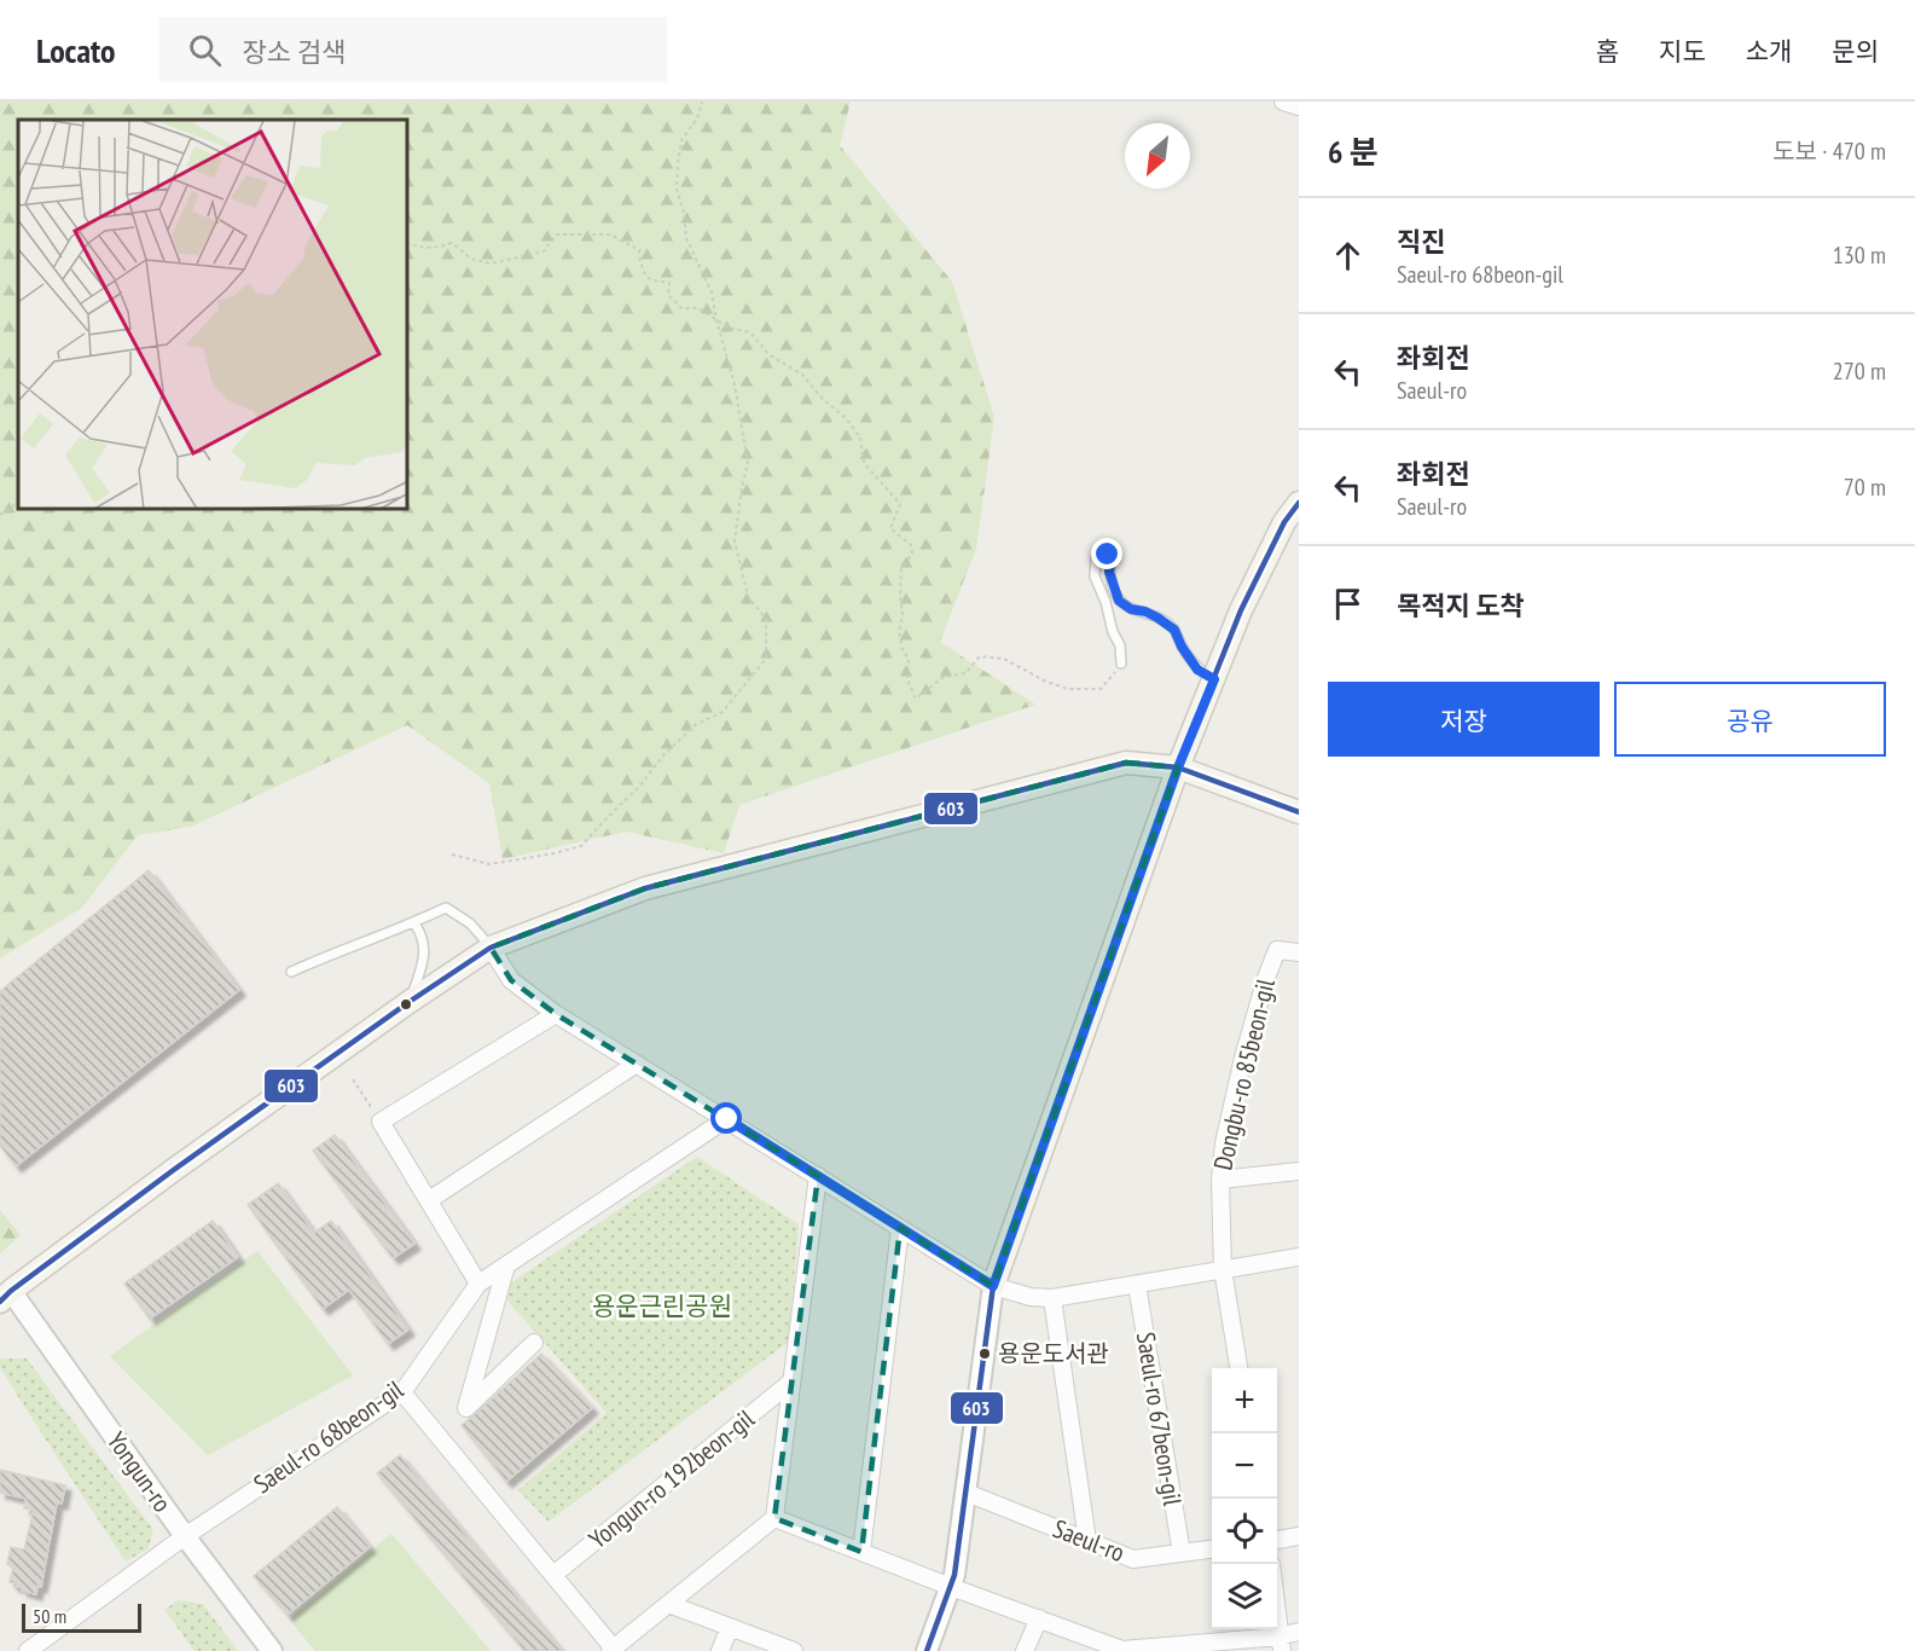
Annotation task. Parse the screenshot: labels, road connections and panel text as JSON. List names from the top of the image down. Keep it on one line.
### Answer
{"streets":{"street":["Dongbu-ro 85beon-gil","Saeul-ro 67beon-gil","Saeul-ro 68beon-gil","Yongun-ro","Yongun-ro 192beon-gil","Saeul-ro"]},"crossings":[["Saeul-ro 67beon-gil","Saeul-ro"],["Saeul-ro 68beon-gil","Yongun-ro"]],"parks":["용운근린공원"],"places":["용운도서관"],"lines":["transit line 603"],"scale_bar":"50 m","north":"bottom left","page":{"header":"Locato","search":"장소 검색","nav":["홈","지도","소개","문의"],"heading":["6 분","도보 · 470 m"],"list":[["직진","Saeul-ro 68beon-gil","130 m"],["좌회전","Saeul-ro","270 m"],["좌회전","Saeul-ro","70 m"],"목적지 도착"],"buttons":["저장","공유"],"map_buttons":["+","−"],"scale":"50 m"}}
